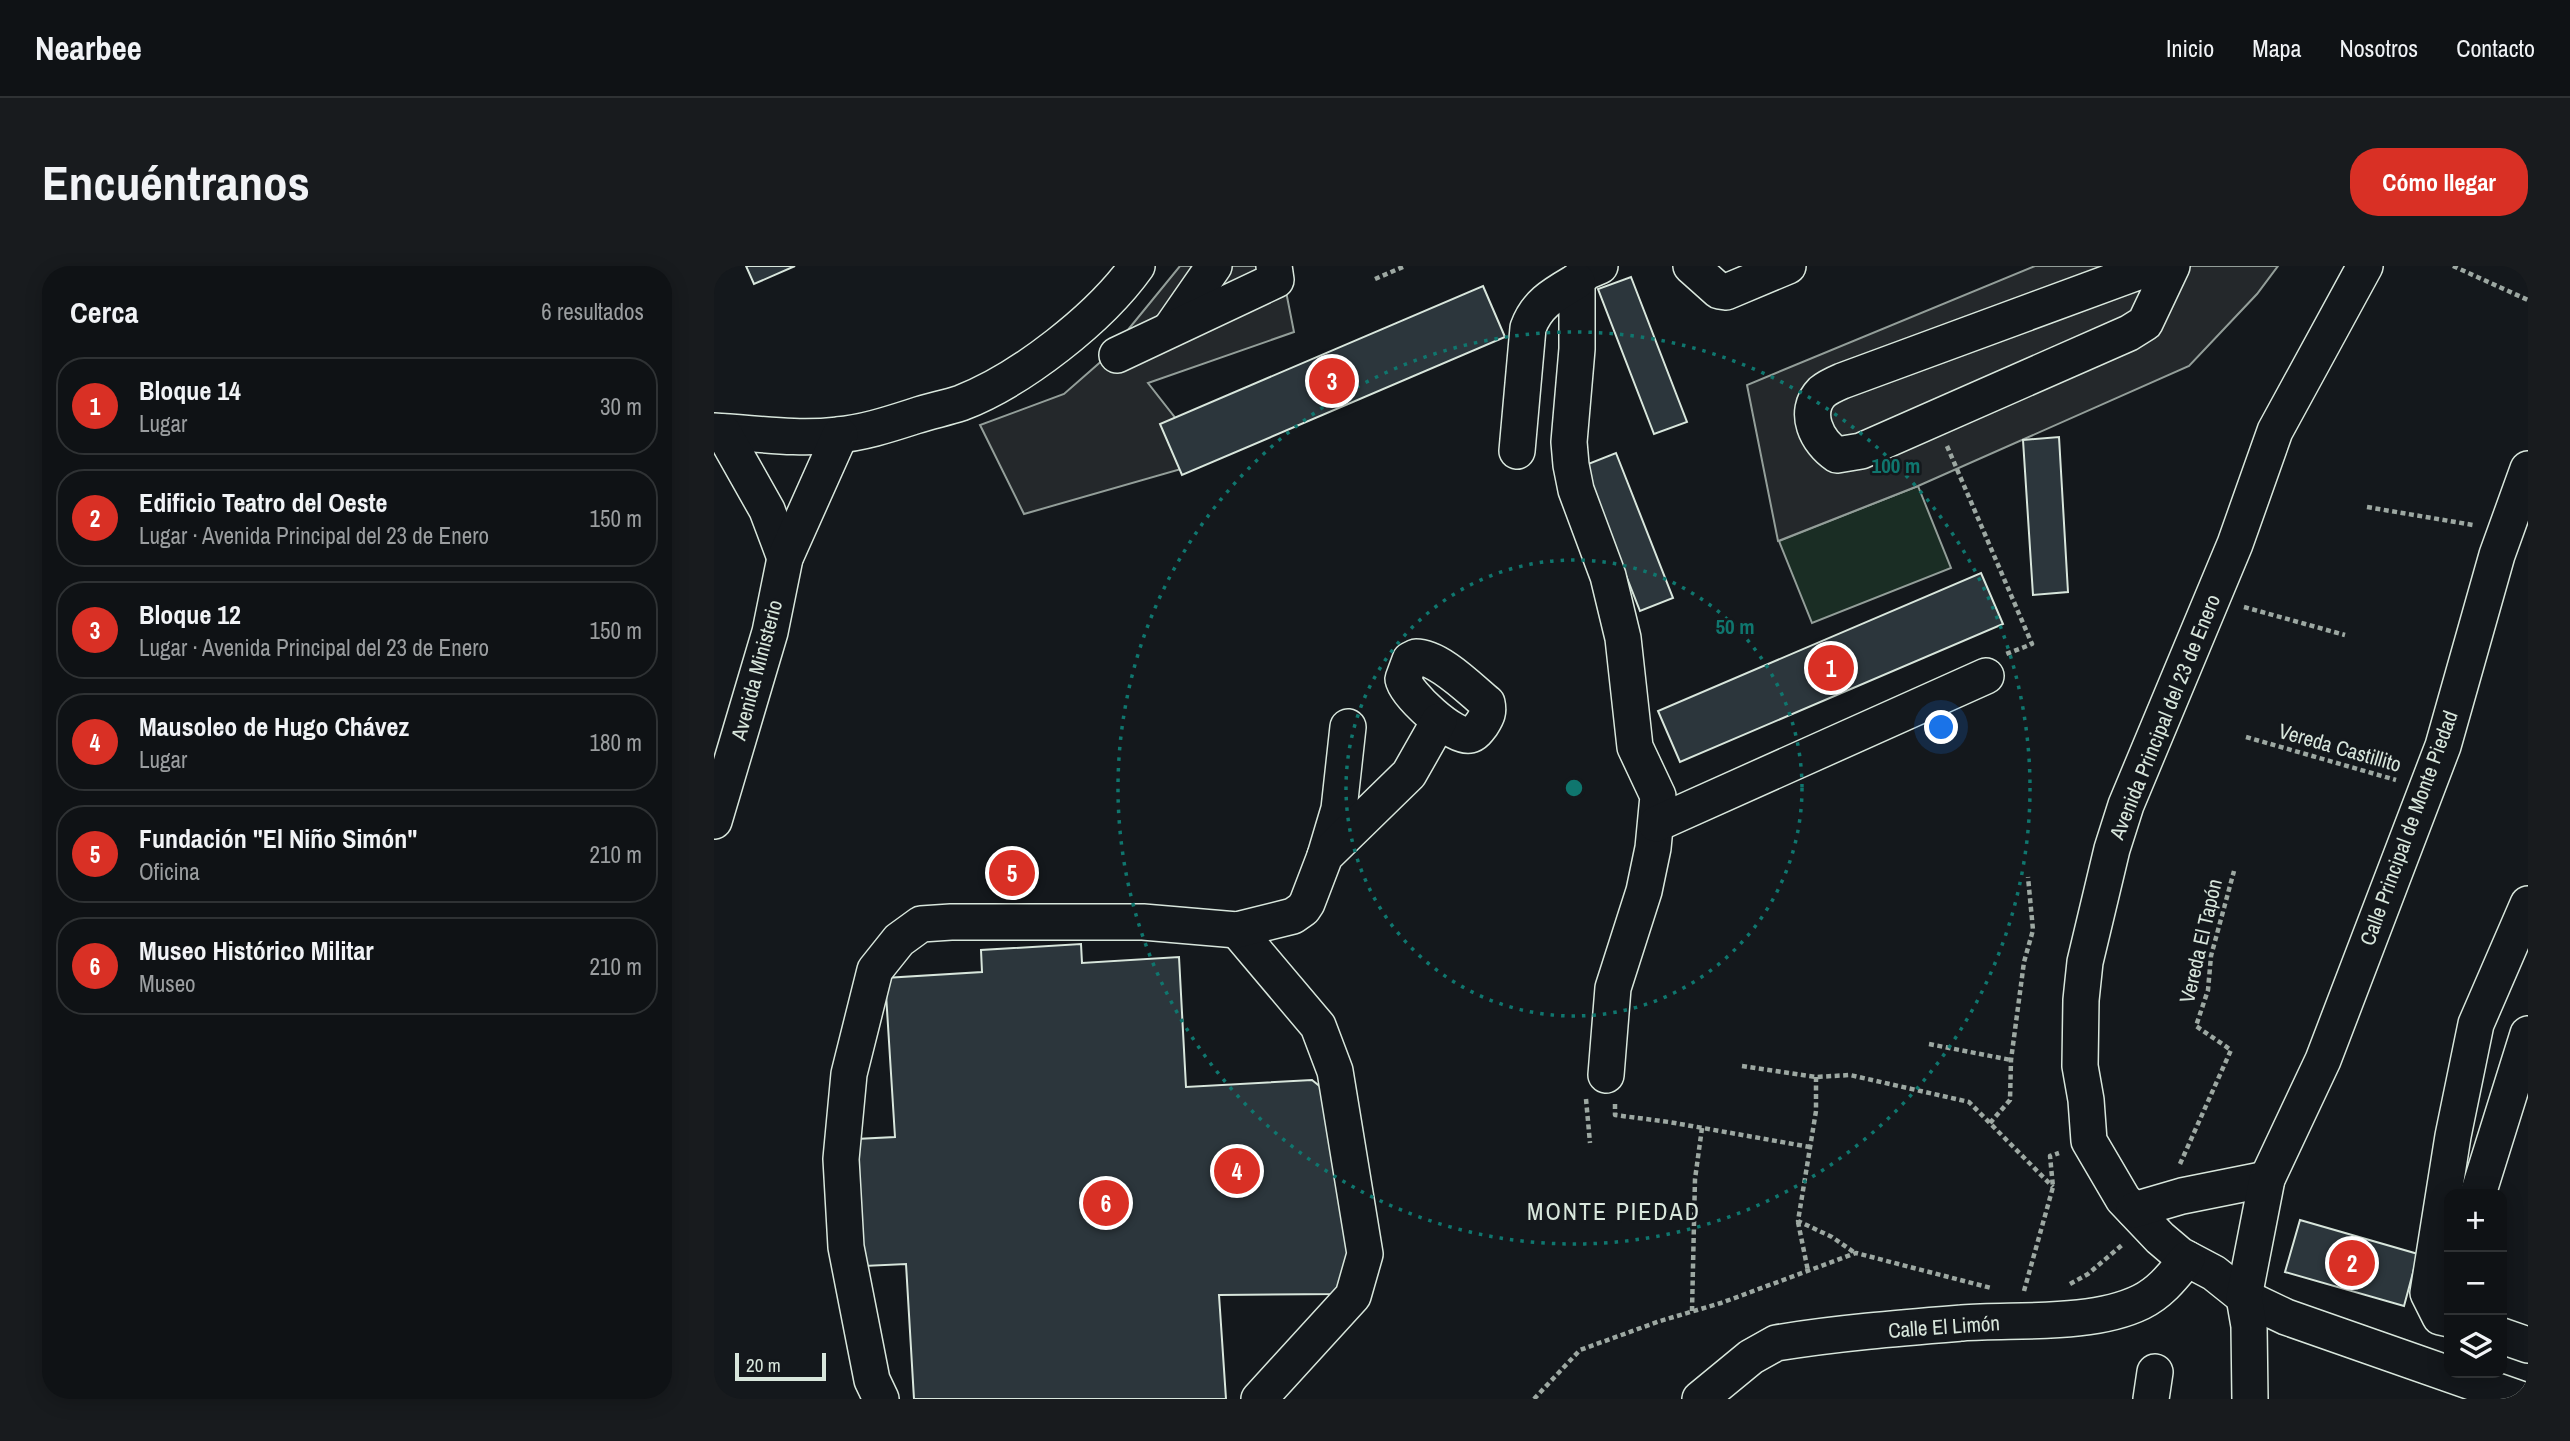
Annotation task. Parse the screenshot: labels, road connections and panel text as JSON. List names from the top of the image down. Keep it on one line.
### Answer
{"streets":{"street":["Avenida Ministerio","Avenida Principal del 23 de Enero","Calle Principal de Monte Piedad","Calle El Limón"],"path":["Vereda Castillito","Vereda El Tapón"]},"crossings":[["Avenida Principal del 23 de Enero","Calle Principal de Monte Piedad"],["Avenida Principal del 23 de Enero","Calle El Limón"],["Vereda Castillito","Calle Principal de Monte Piedad"]],"districts":["MONTE PIEDAD"],"scale_bar":"20 m","page":{"header":"Nearbee","nav":["Inicio","Mapa","Nosotros","Contacto"],"buttons":"Cómo llegar","title":"Encuéntranos","heading":["Cerca","6 resultados"],"pins":["3","1","5","4","6","2"],"list":[{"mark":"1","name":"Bloque 14","note":"Lugar","value":"30 m"},{"mark":"2","name":"Edificio Teatro del Oeste","note":"Lugar · Avenida Principal del 23 de Enero","value":"150 m"},{"mark":"3","name":"Bloque 12","note":"Lugar · Avenida Principal del 23 de Enero","value":"150 m"},{"mark":"4","name":"Mausoleo de Hugo Chávez","note":"Lugar","value":"180 m"},{"mark":"5","name":"Fundación \"El Niño Simón\"","note":"Oficina","value":"210 m"},{"mark":"6","name":"Museo Histórico Militar","note":"Museo","value":"210 m"}],"map_buttons":["+","−"],"scale":"20 m"},"rings":["100 m","50 m"]}
